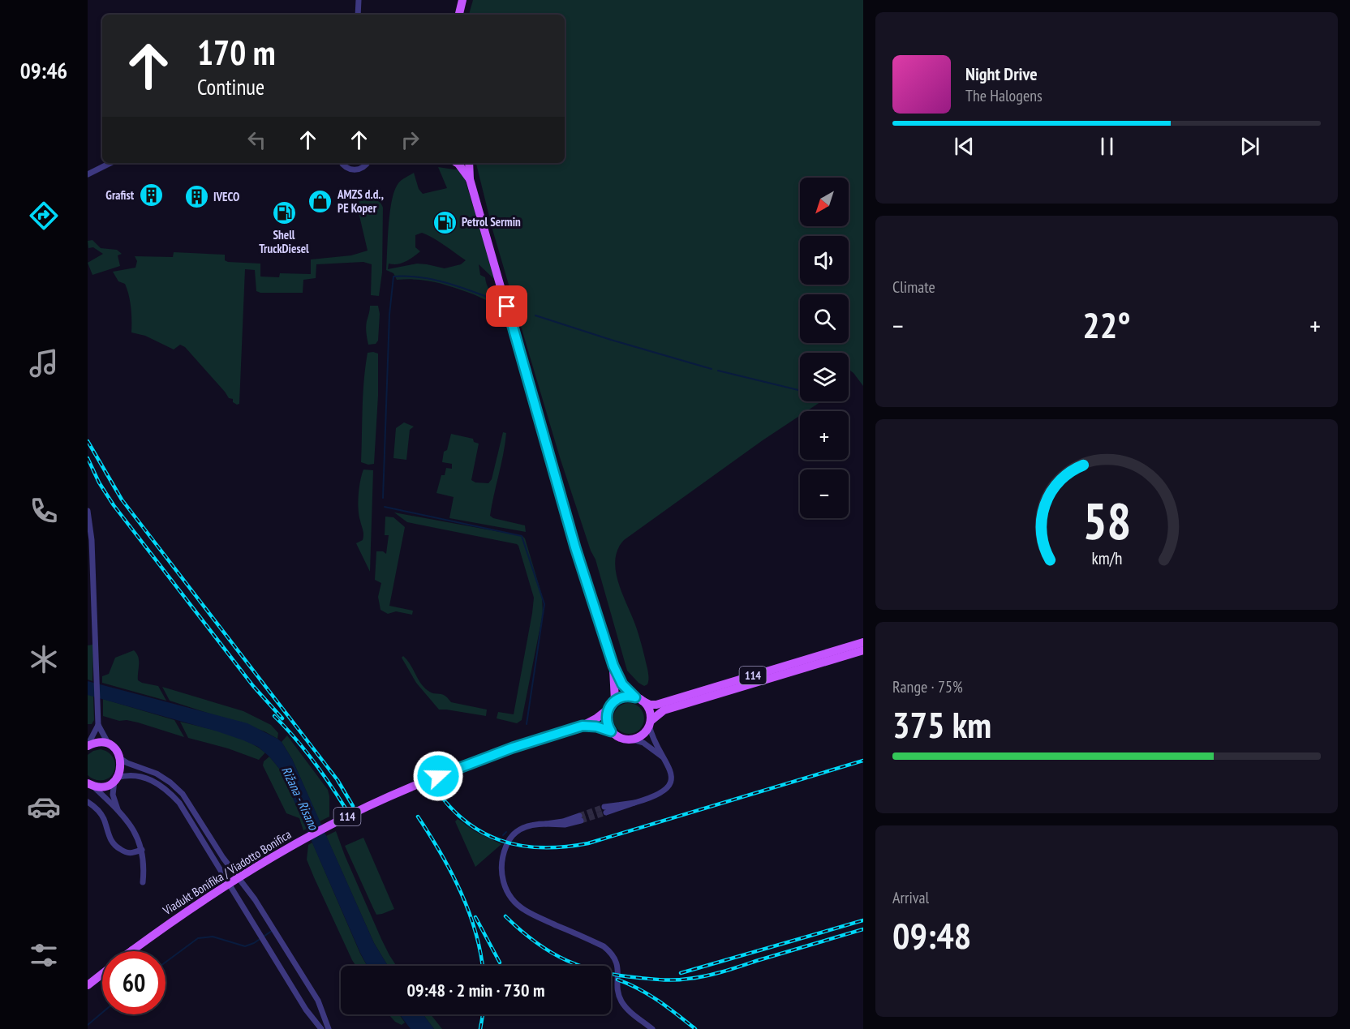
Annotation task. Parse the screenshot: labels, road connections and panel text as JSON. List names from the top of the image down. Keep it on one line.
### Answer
{"streets":{"main road":["114","Viadukt Bonifika / Viadotto Bonifica"]},"crossings":[["114","Viadukt Bonifika / Viadotto Bonifica"]],"water":["Rižana - Risano"],"places":{"building":["Grafist","IVECO"],"shop":["AMZS d.d., PE Koper"],"fuel station":["Shell TruckDiesel","Petrol Sermin"]},"north":"bottom left","page":{"tabs":"09:46","turn":["170 m","Continue"],"song":["Night Drive","The Halogens"],"map_buttons":["+","−"],"tile":["Climate",["Range · 75%","375 km"],["Arrival","09:48"]],"heat":["−","22°","+"],"limit":"60","trip":"09:48 · 2 min · 730 m","gauge":["58","km/h"]}}
